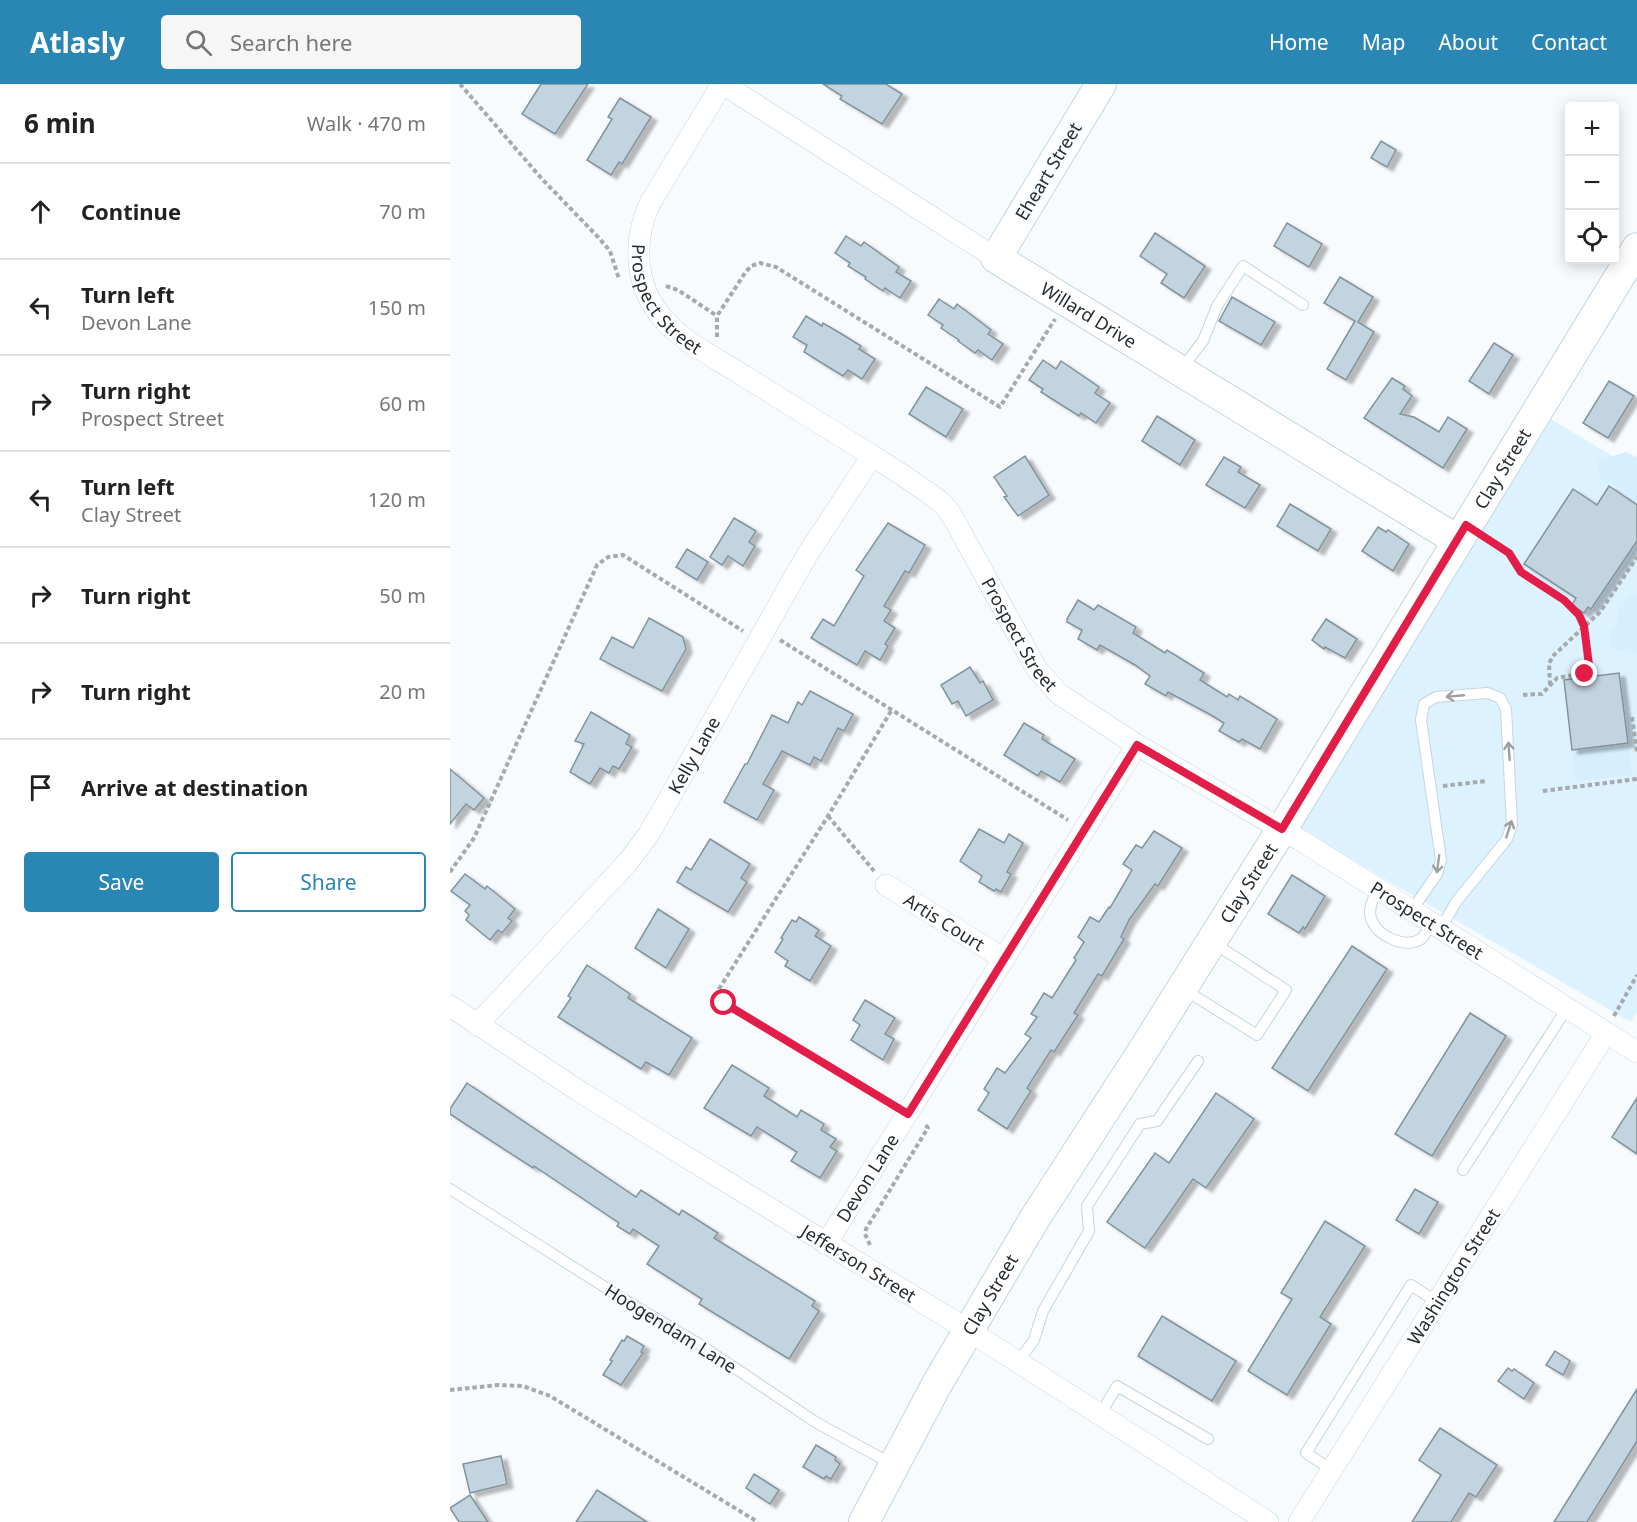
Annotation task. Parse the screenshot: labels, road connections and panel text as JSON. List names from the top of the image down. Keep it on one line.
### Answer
{"streets":{"street":["Eheart Street","Prospect Street","Willard Drive","Clay Street","Kelly Lane","Artis Court","Devon Lane","Jefferson Street","Washington Street"],"lane":["Hoogendam Lane"]},"crossings":[["Eheart Street","Willard Drive"],["Prospect Street","Willard Drive"],["Prospect Street","Clay Street"],["Prospect Street","Kelly Lane"],["Prospect Street","Devon Lane"],["Prospect Street","Washington Street"],["Willard Drive","Clay Street"],["Clay Street","Jefferson Street"],["Clay Street","Hoogendam Lane"],["Kelly Lane","Jefferson Street"],["Artis Court","Devon Lane"],["Devon Lane","Jefferson Street"]],"page":{"header":"Atlasly","search":"Search here","nav":["Home","Map","About","Contact"],"heading":["6 min","Walk · 470 m"],"map_buttons":["+","−"],"list":[["Continue","70 m"],["Turn left","Devon Lane","150 m"],["Turn right","Prospect Street","60 m"],["Turn left","Clay Street","120 m"],["Turn right","50 m"],["Turn right","20 m"],"Arrive at destination"],"buttons":["Save","Share"]}}
